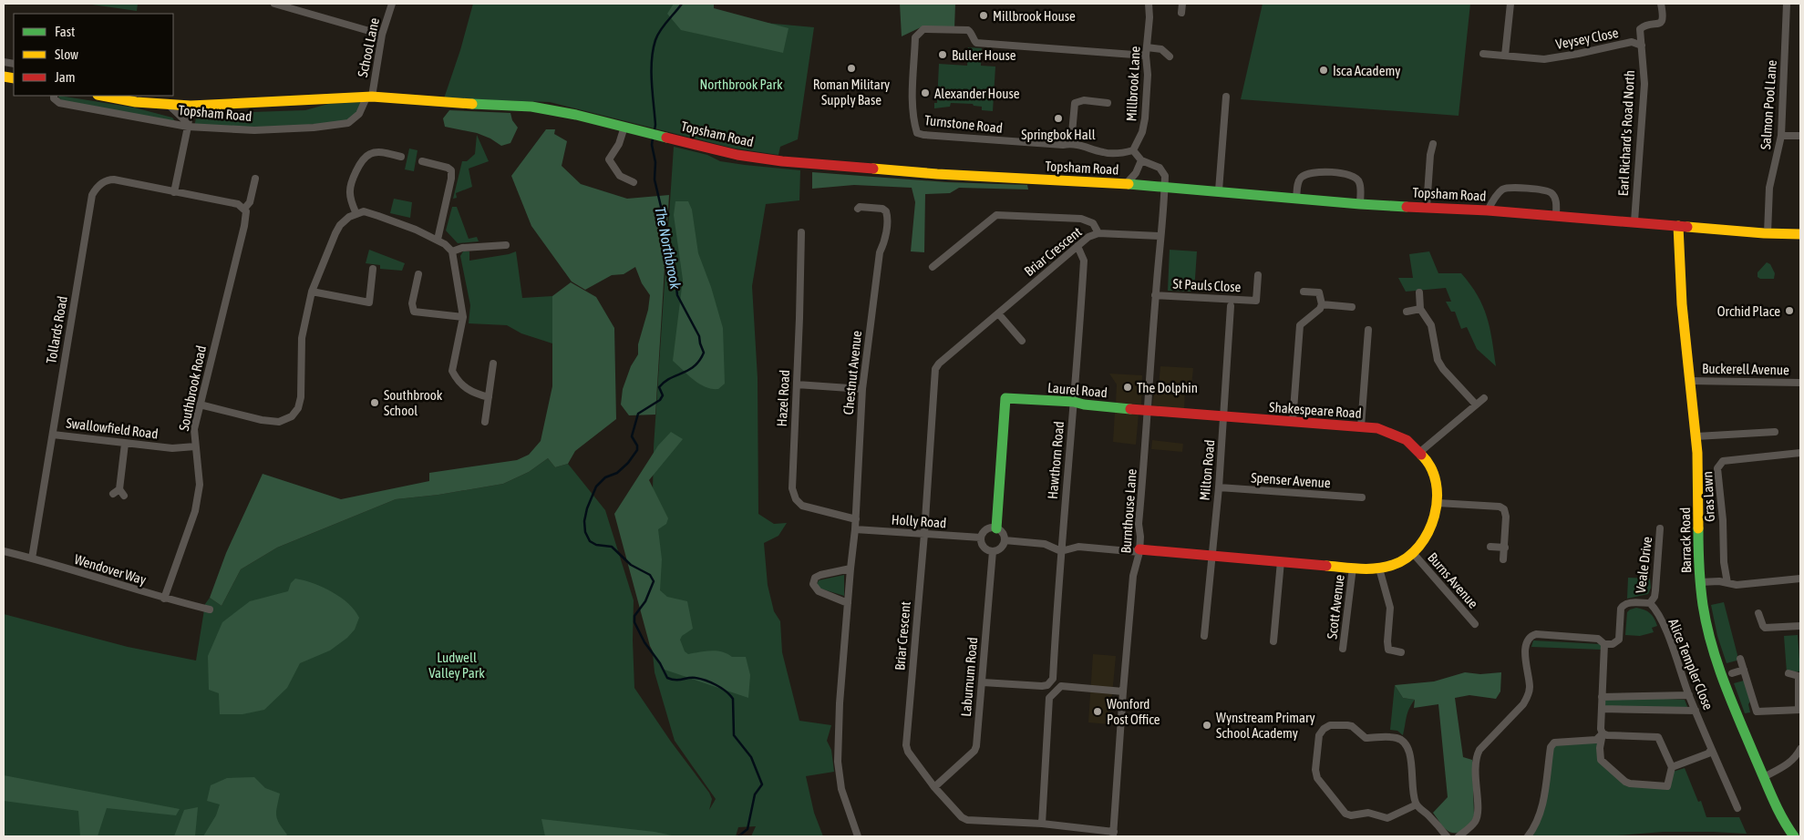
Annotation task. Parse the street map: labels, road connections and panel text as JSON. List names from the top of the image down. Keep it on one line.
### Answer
{"streets":{"main road":["Topsham Road","Laurel Road","Shakespeare Road","Barrack Road"],"street":["Veysey Close","School Lane","Millbrook Lane","Salmon Pool Lane","Turnstone Road","Earl Richard's Road North","Briar Crescent","St Pauls Close","Tollards Road","Buckerell Avenue","Chestnut Avenue","Southbrook Road","Hazel Road","Swallowfield Road","Hawthorn Road","Milton Road","Spenser Avenue","Gras Lawn","Burnthouse Lane","Holly Road","Veale Drive","Wendover Way","Burns Avenue","Scott Avenue","Alice Templer Close","Laburnum Road"]},"crossings":[["Veysey Close","Earl Richard's Road North"],["School Lane","Topsham Road"],["Millbrook Lane","Turnstone Road"],["Salmon Pool Lane","Topsham Road"],["Topsham Road","Earl Richard's Road North"],["Topsham Road","Burnthouse Lane"],["Topsham Road","Barrack Road"],["Briar Crescent","Hawthorn Road"],["Briar Crescent","Burnthouse Lane"],["Briar Crescent","Holly Road"],["Briar Crescent","Laburnum Road"],["St Pauls Close","Burnthouse Lane"],["Tollards Road","Swallowfield Road"],["Tollards Road","Wendover Way"],["Buckerell Avenue","Barrack Road"],["Chestnut Avenue","Hazel Road"],["Chestnut Avenue","Holly Road"],["Southbrook Road","Swallowfield Road"],["Southbrook Road","Wendover Way"],["Laurel Road","Shakespeare Road"],["Laurel Road","Hawthorn Road"],["Laurel Road","Burnthouse Lane"],["Laurel Road","Holly Road"],["Laurel Road","Laburnum Road"],["Shakespeare Road","Milton Road"],["Shakespeare Road","Burnthouse Lane"],["Shakespeare Road","Burns Avenue"],["Shakespeare Road","Scott Avenue"],["Hawthorn Road","Laburnum Road"],["Milton Road","Spenser Avenue"],["Holly Road","Laburnum Road"],["Veale Drive","Alice Templer Close"]],"water":["The Northbrook"],"parks":["Northbrook Park","Ludwell Valley Park"],"places":["Millbrook House","Buller House","Roman Military Supply Base","Isca Academy","Alexander House","Springbok Hall","Orchid Place","The Dolphin","Southbrook School","Wonford Post Office","Wynstream Primary School Academy"],"legend":["Fast","Slow","Jam"]}
